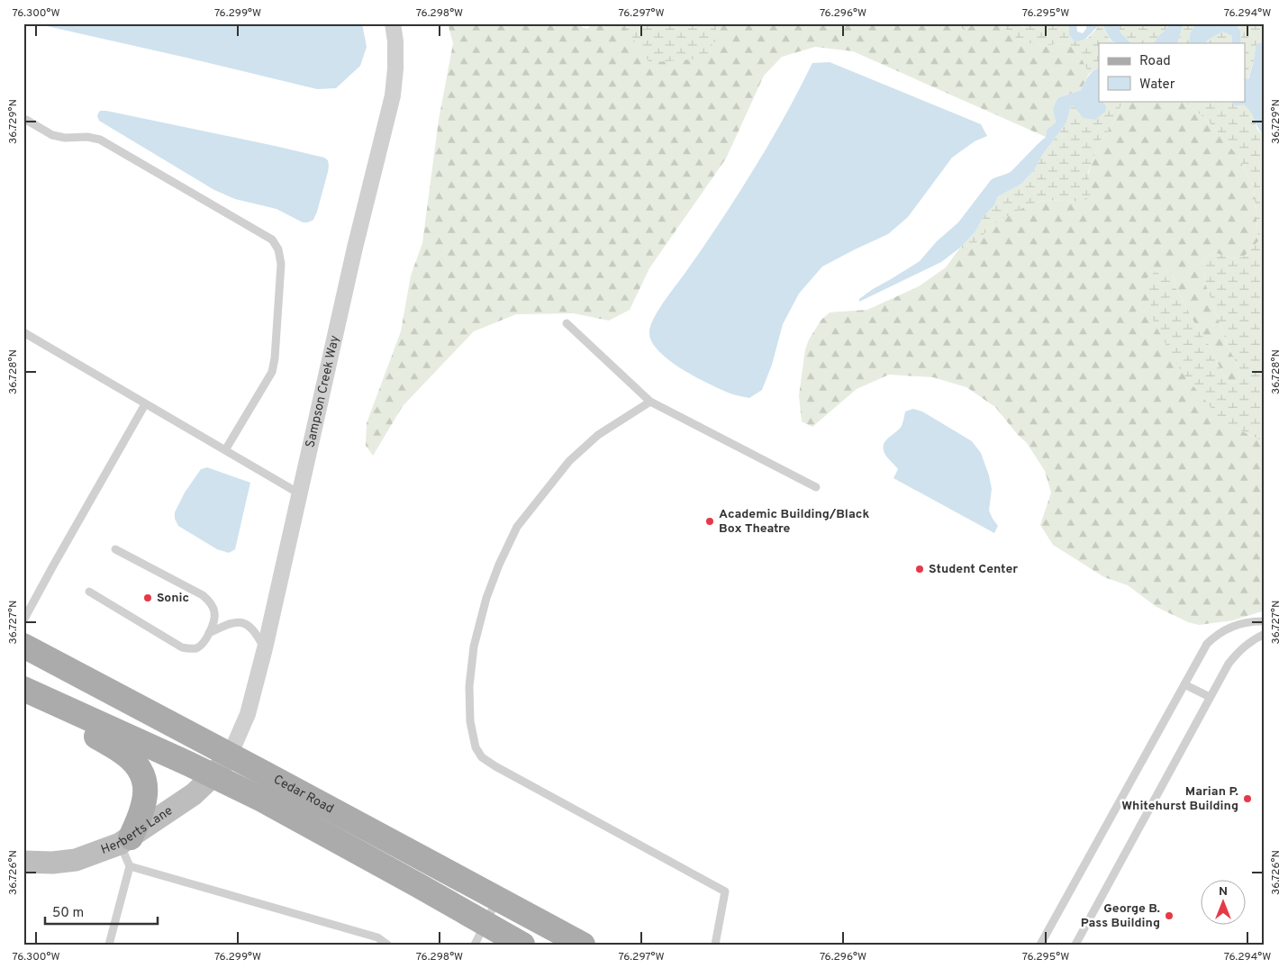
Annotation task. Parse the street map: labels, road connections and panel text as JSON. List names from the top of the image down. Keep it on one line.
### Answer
{"streets":{"main road":["Cedar Road"],"street":["Sampson Creek Way","Herberts Lane"]},"crossings":[["Sampson Creek Way","Cedar Road"],["Sampson Creek Way","Herberts Lane"],["Cedar Road","Herberts Lane"]],"places":["Academic Building/Black Box Theatre","Student Center","Sonic","Marian P. Whitehurst Building","George B. Pass Building"],"legend":["Road","Water"],"scale_bar":"50 m","north":"top","coordinates":["76.300°W","76.299°W","76.298°W","76.297°W","76.296°W","76.295°W","76.294°W","36.729°N","36.728°N","36.727°N","36.726°N"]}
